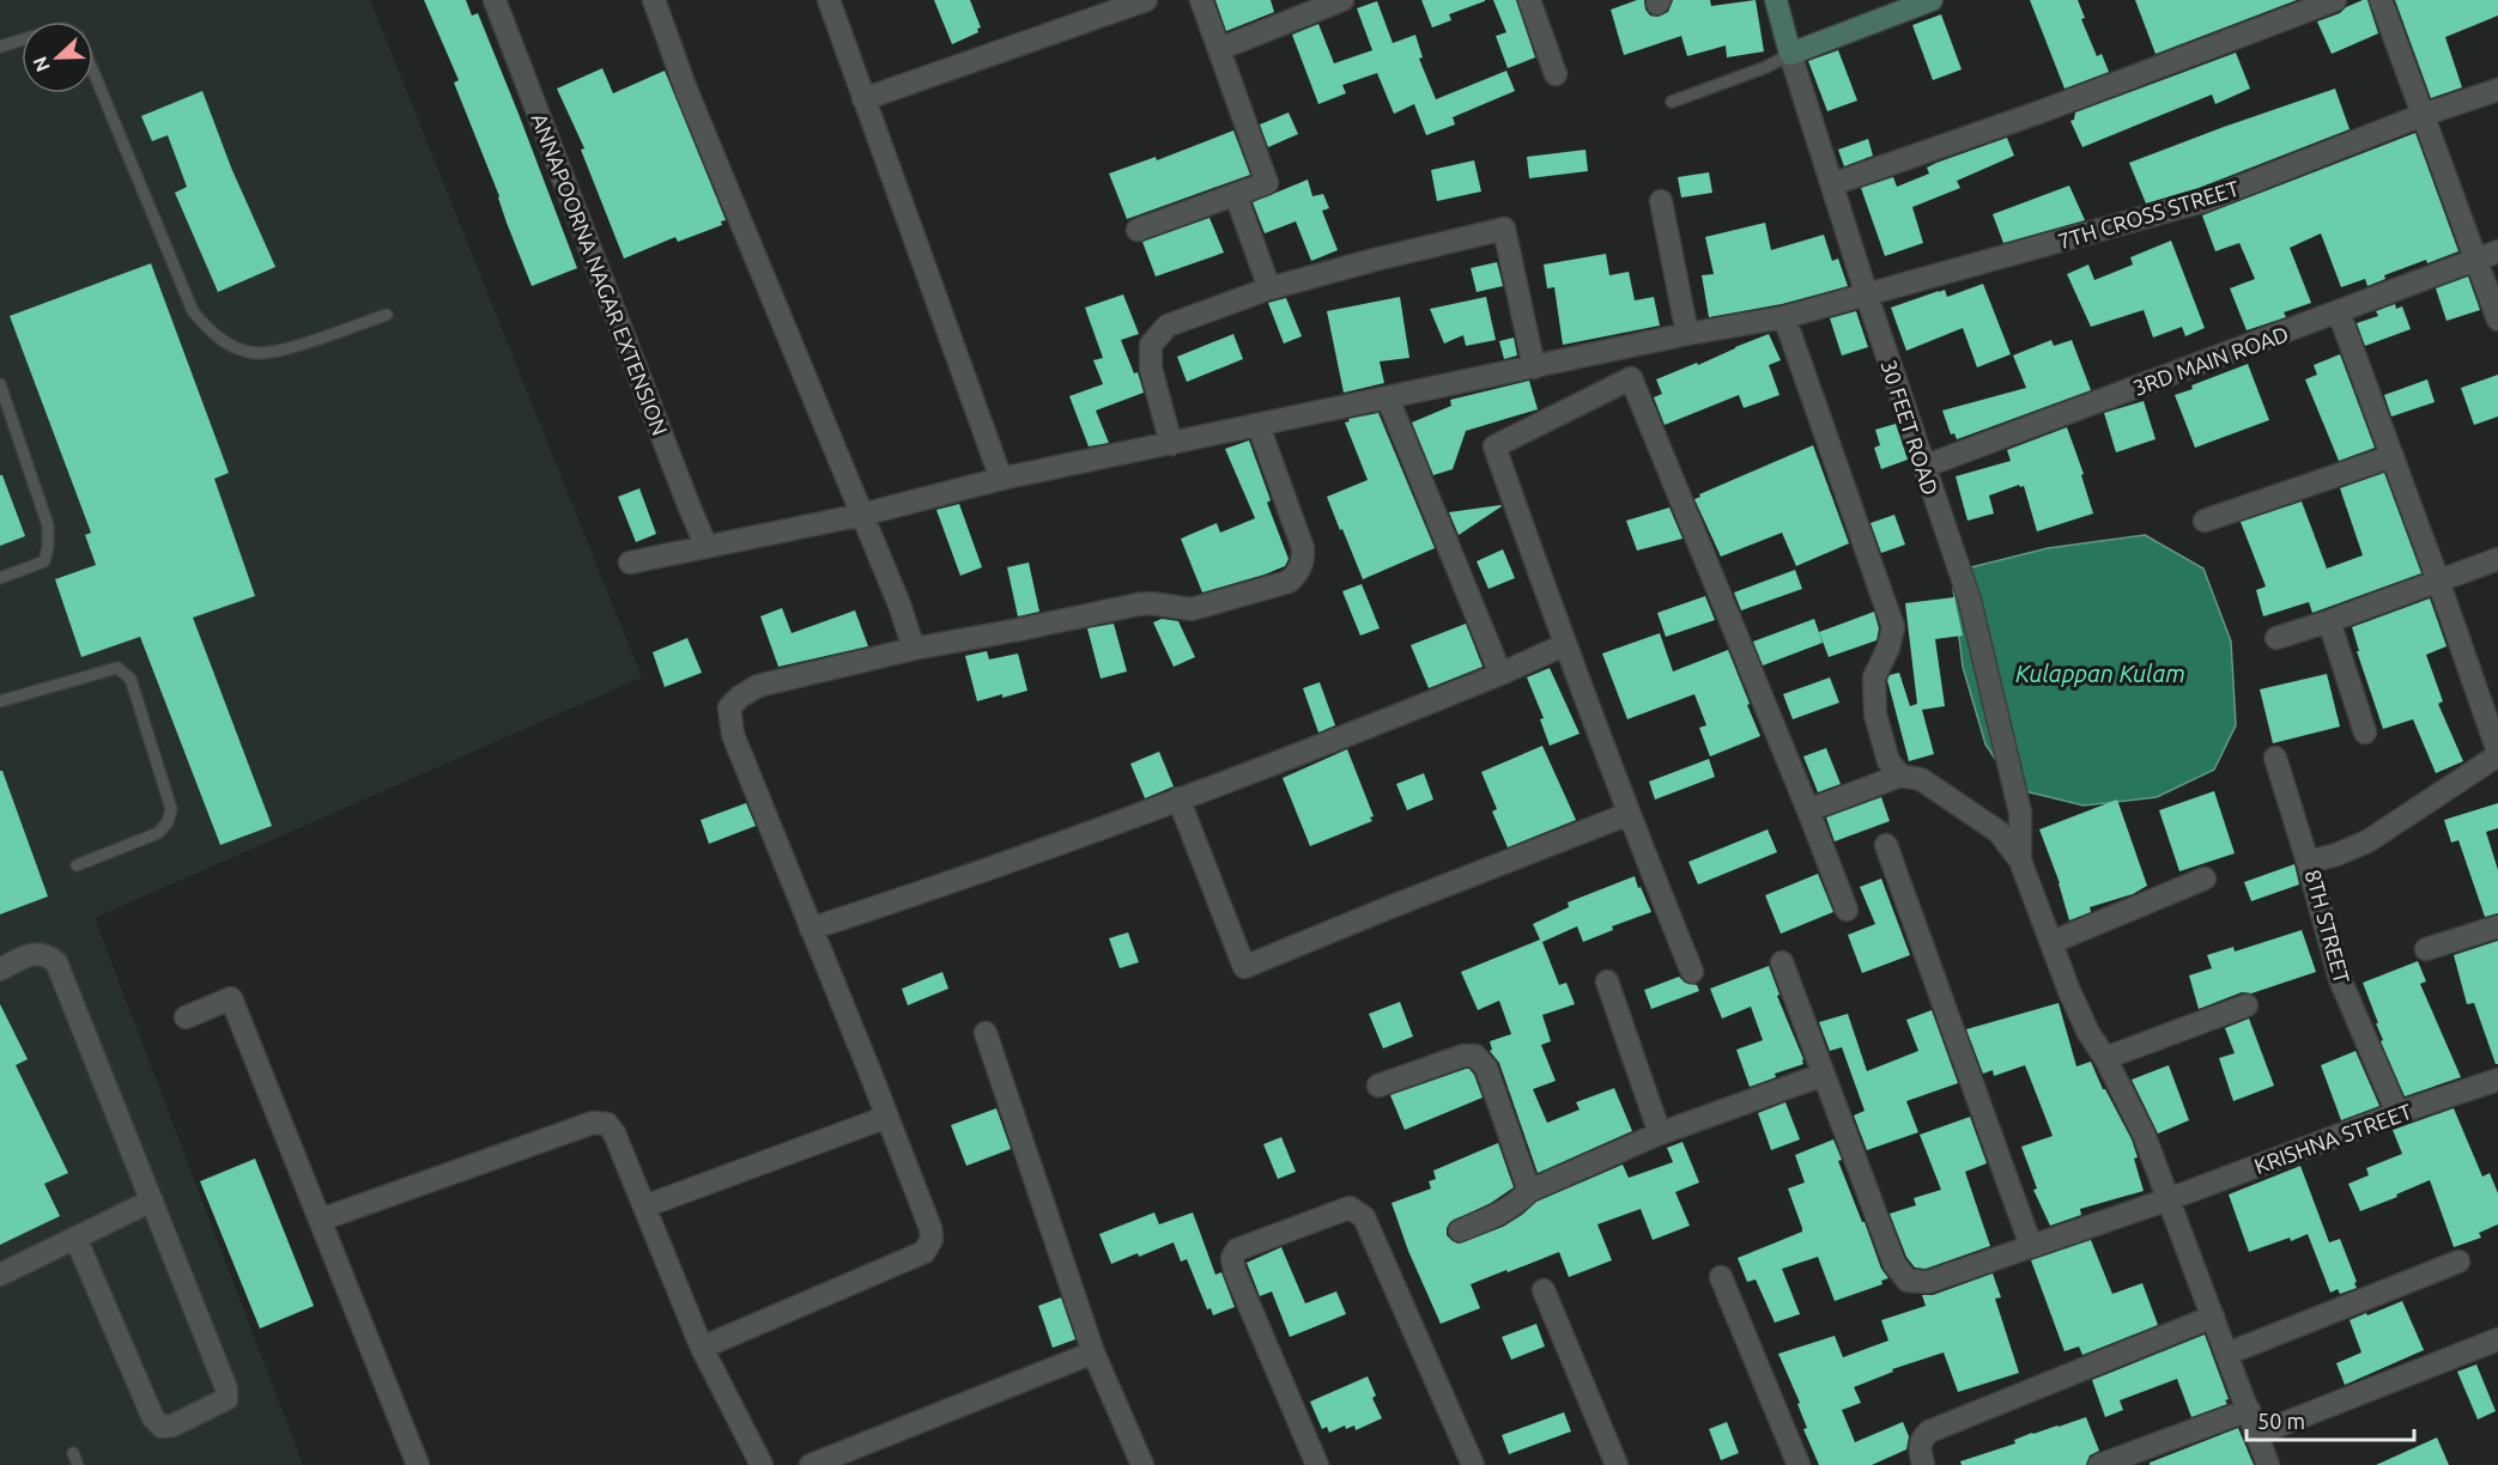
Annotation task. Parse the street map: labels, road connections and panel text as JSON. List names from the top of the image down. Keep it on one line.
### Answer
{"streets":{"main road":["30 FEET ROAD"],"street":["7TH CROSS STREET","ANNAPOORNA NAGAR EXTENSION","3RD MAIN ROAD","8TH STREET","KRISHNA STREET"]},"crossings":[["7TH CROSS STREET","ANNAPOORNA NAGAR EXTENSION"],["7TH CROSS STREET","30 FEET ROAD"],["3RD MAIN ROAD","30 FEET ROAD"],["8TH STREET","KRISHNA STREET"]],"water":["Kulappan Kulam"],"scale_bar":"50 m","north":"left"}
